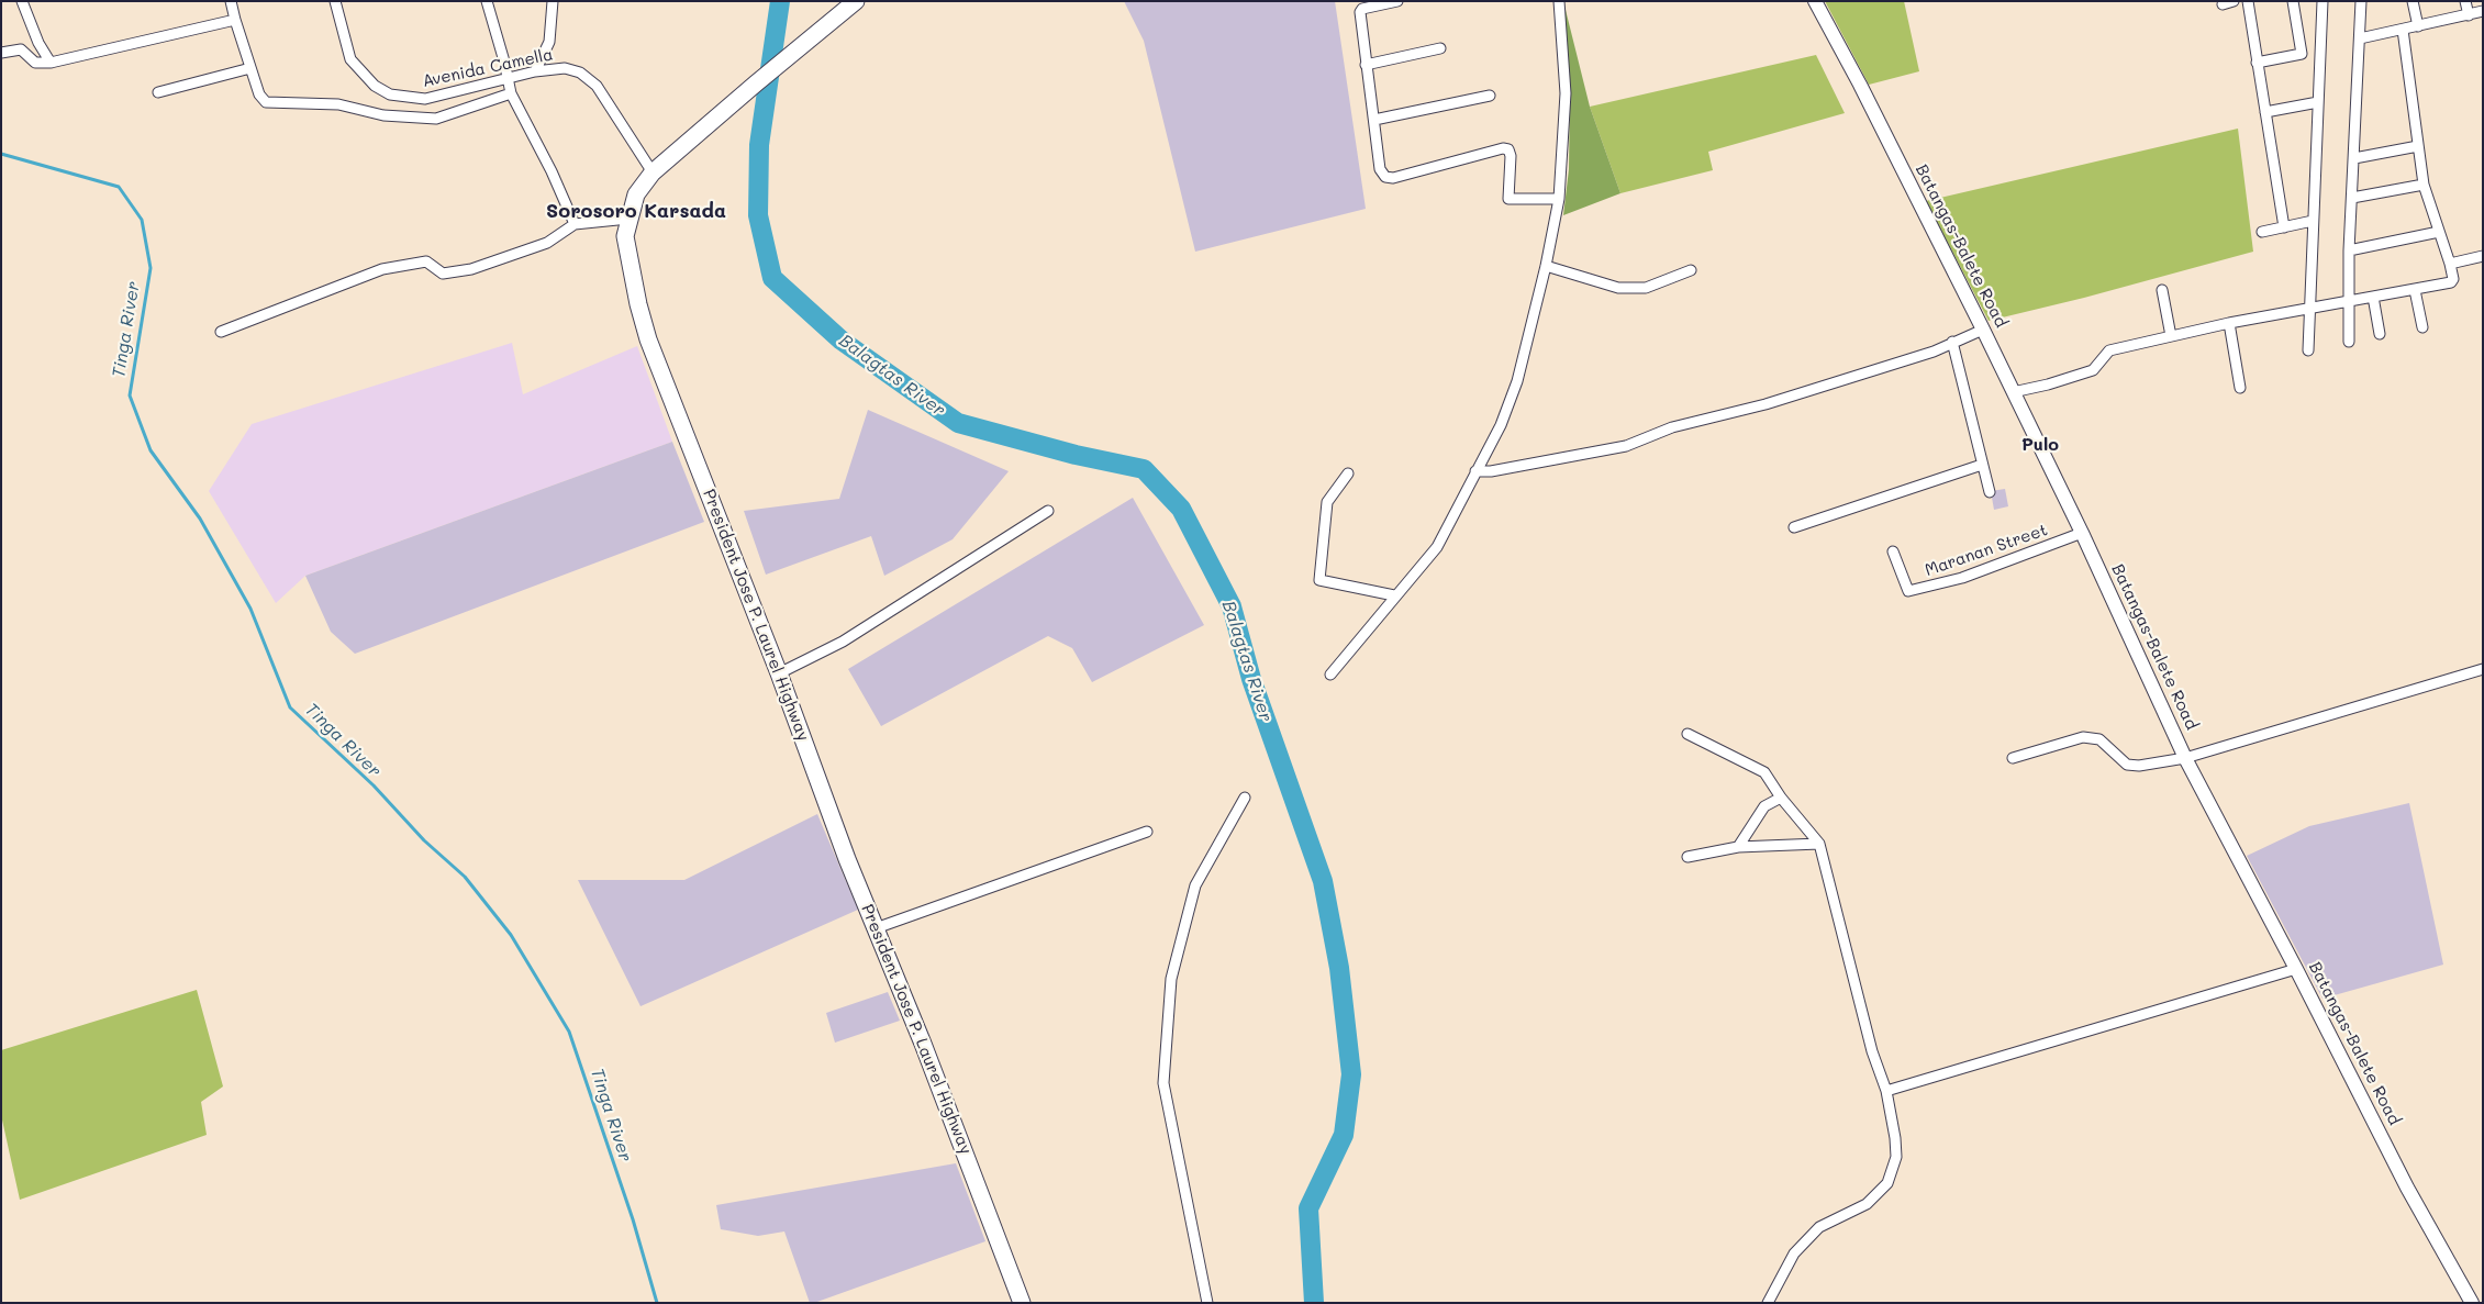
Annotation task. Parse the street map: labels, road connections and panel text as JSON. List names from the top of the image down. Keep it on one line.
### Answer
{"streets":{"highway":["President Jose P. Laurel Highway"],"main road":["Batangas-Balete Road"],"street":["Avenida Camella","Maranan Street"]},"crossings":[["Avenida Camella","President Jose P. Laurel Highway"],["Batangas-Balete Road","Maranan Street"]],"districts":["Sorosoro Karsada","Pulo"],"water":["Tinga River","Balagtas River"]}
